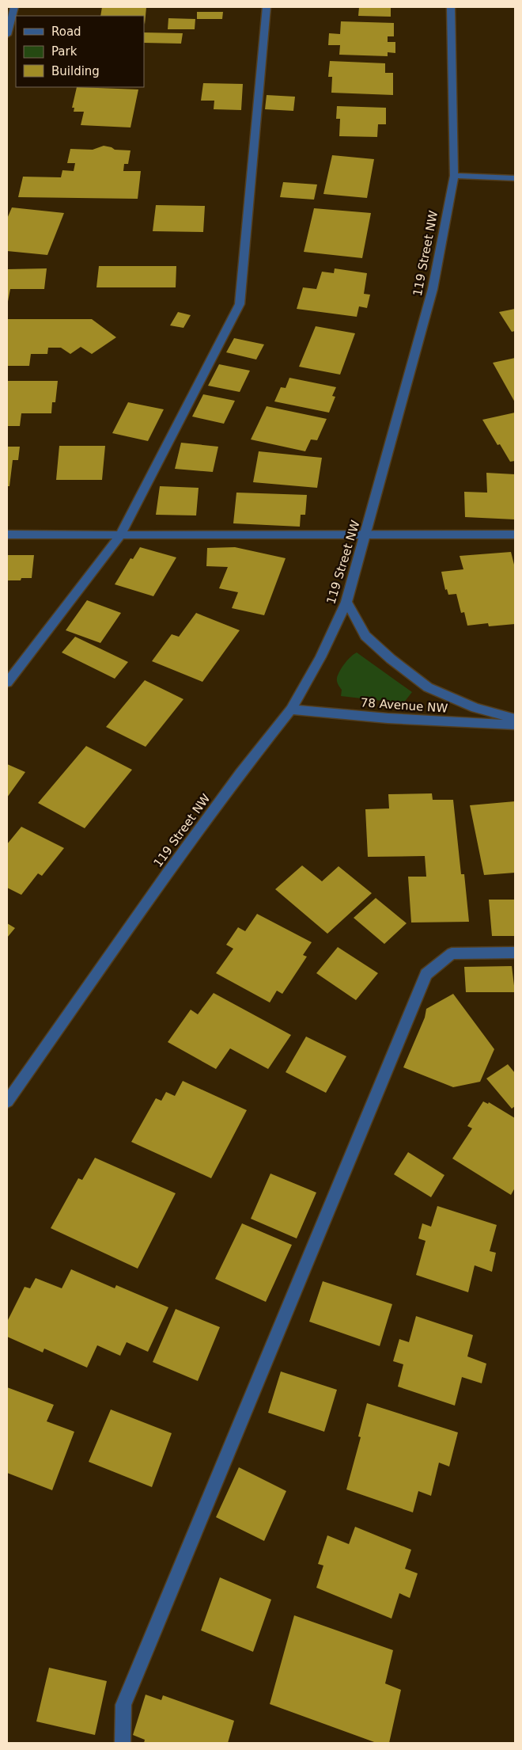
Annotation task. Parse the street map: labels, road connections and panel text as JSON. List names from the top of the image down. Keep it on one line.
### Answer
{"streets":{"street":["119 Street NW","78 Avenue NW"]},"crossings":[["119 Street NW","78 Avenue NW"]],"legend":["Road","Park","Building"]}
